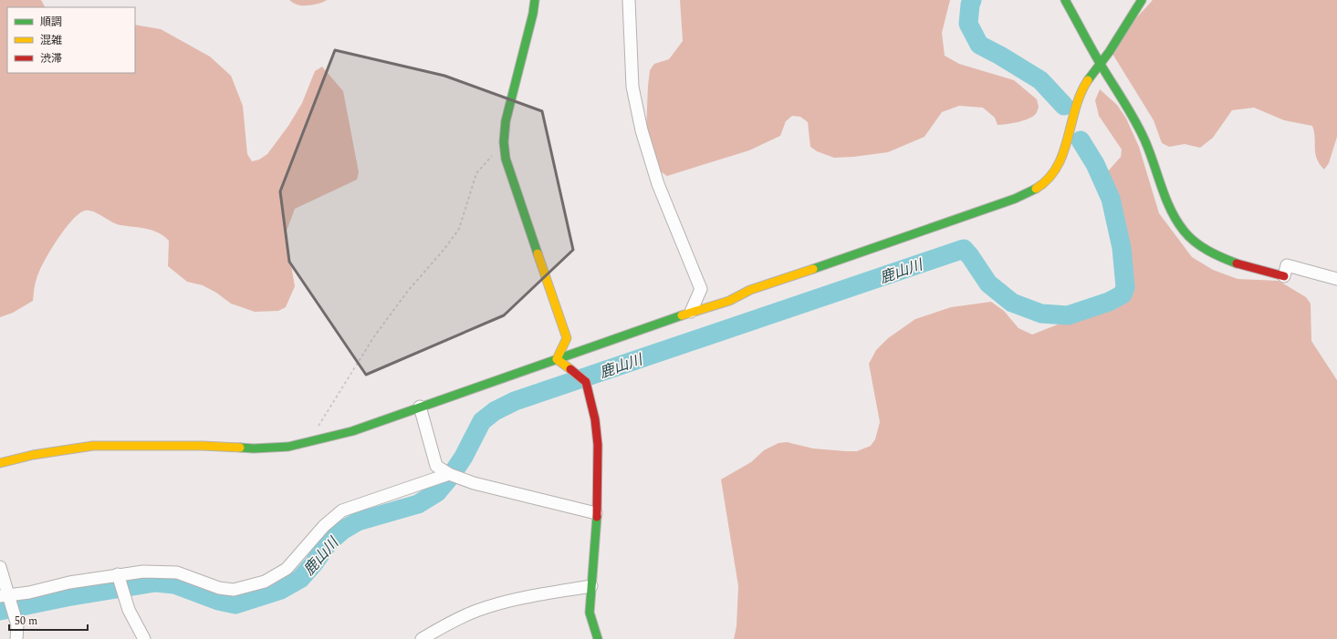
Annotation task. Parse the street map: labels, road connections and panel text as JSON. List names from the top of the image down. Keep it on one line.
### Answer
{"water":["鹿山川"],"legend":["順調","混雑","渋滞"],"scale_bar":"50 m"}
